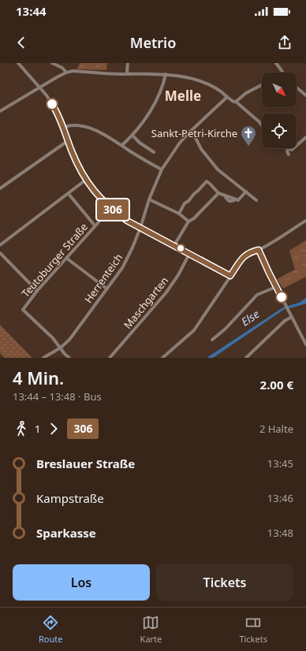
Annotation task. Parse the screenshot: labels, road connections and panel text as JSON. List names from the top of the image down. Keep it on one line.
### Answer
{"streets":{"street":["Teutoburger Straße","Herrenteich","Maschgarten"]},"crossings":[["Teutoburger Straße","Herrenteich"]],"districts":["Melle"],"water":["Else"],"places":{"church":["Sankt-Petri-Kirche"]},"lines":["bus line 306"],"north":"bottom right","page":{"status":"13:44","header":"Metrio","on_map":"306","heading":["4 Min.","13:44 – 13:48 · Bus","2.00 €"],"legs":["1","306","2 Halte"],"list":[{"name":"Breslauer Straße","value":"13:45"},{"name":"Kampstraße","value":"13:46"},{"name":"Sparkasse","value":"13:48"}],"buttons":["Los","Tickets"],"tabs":["Route","Karte","Tickets"]}}
